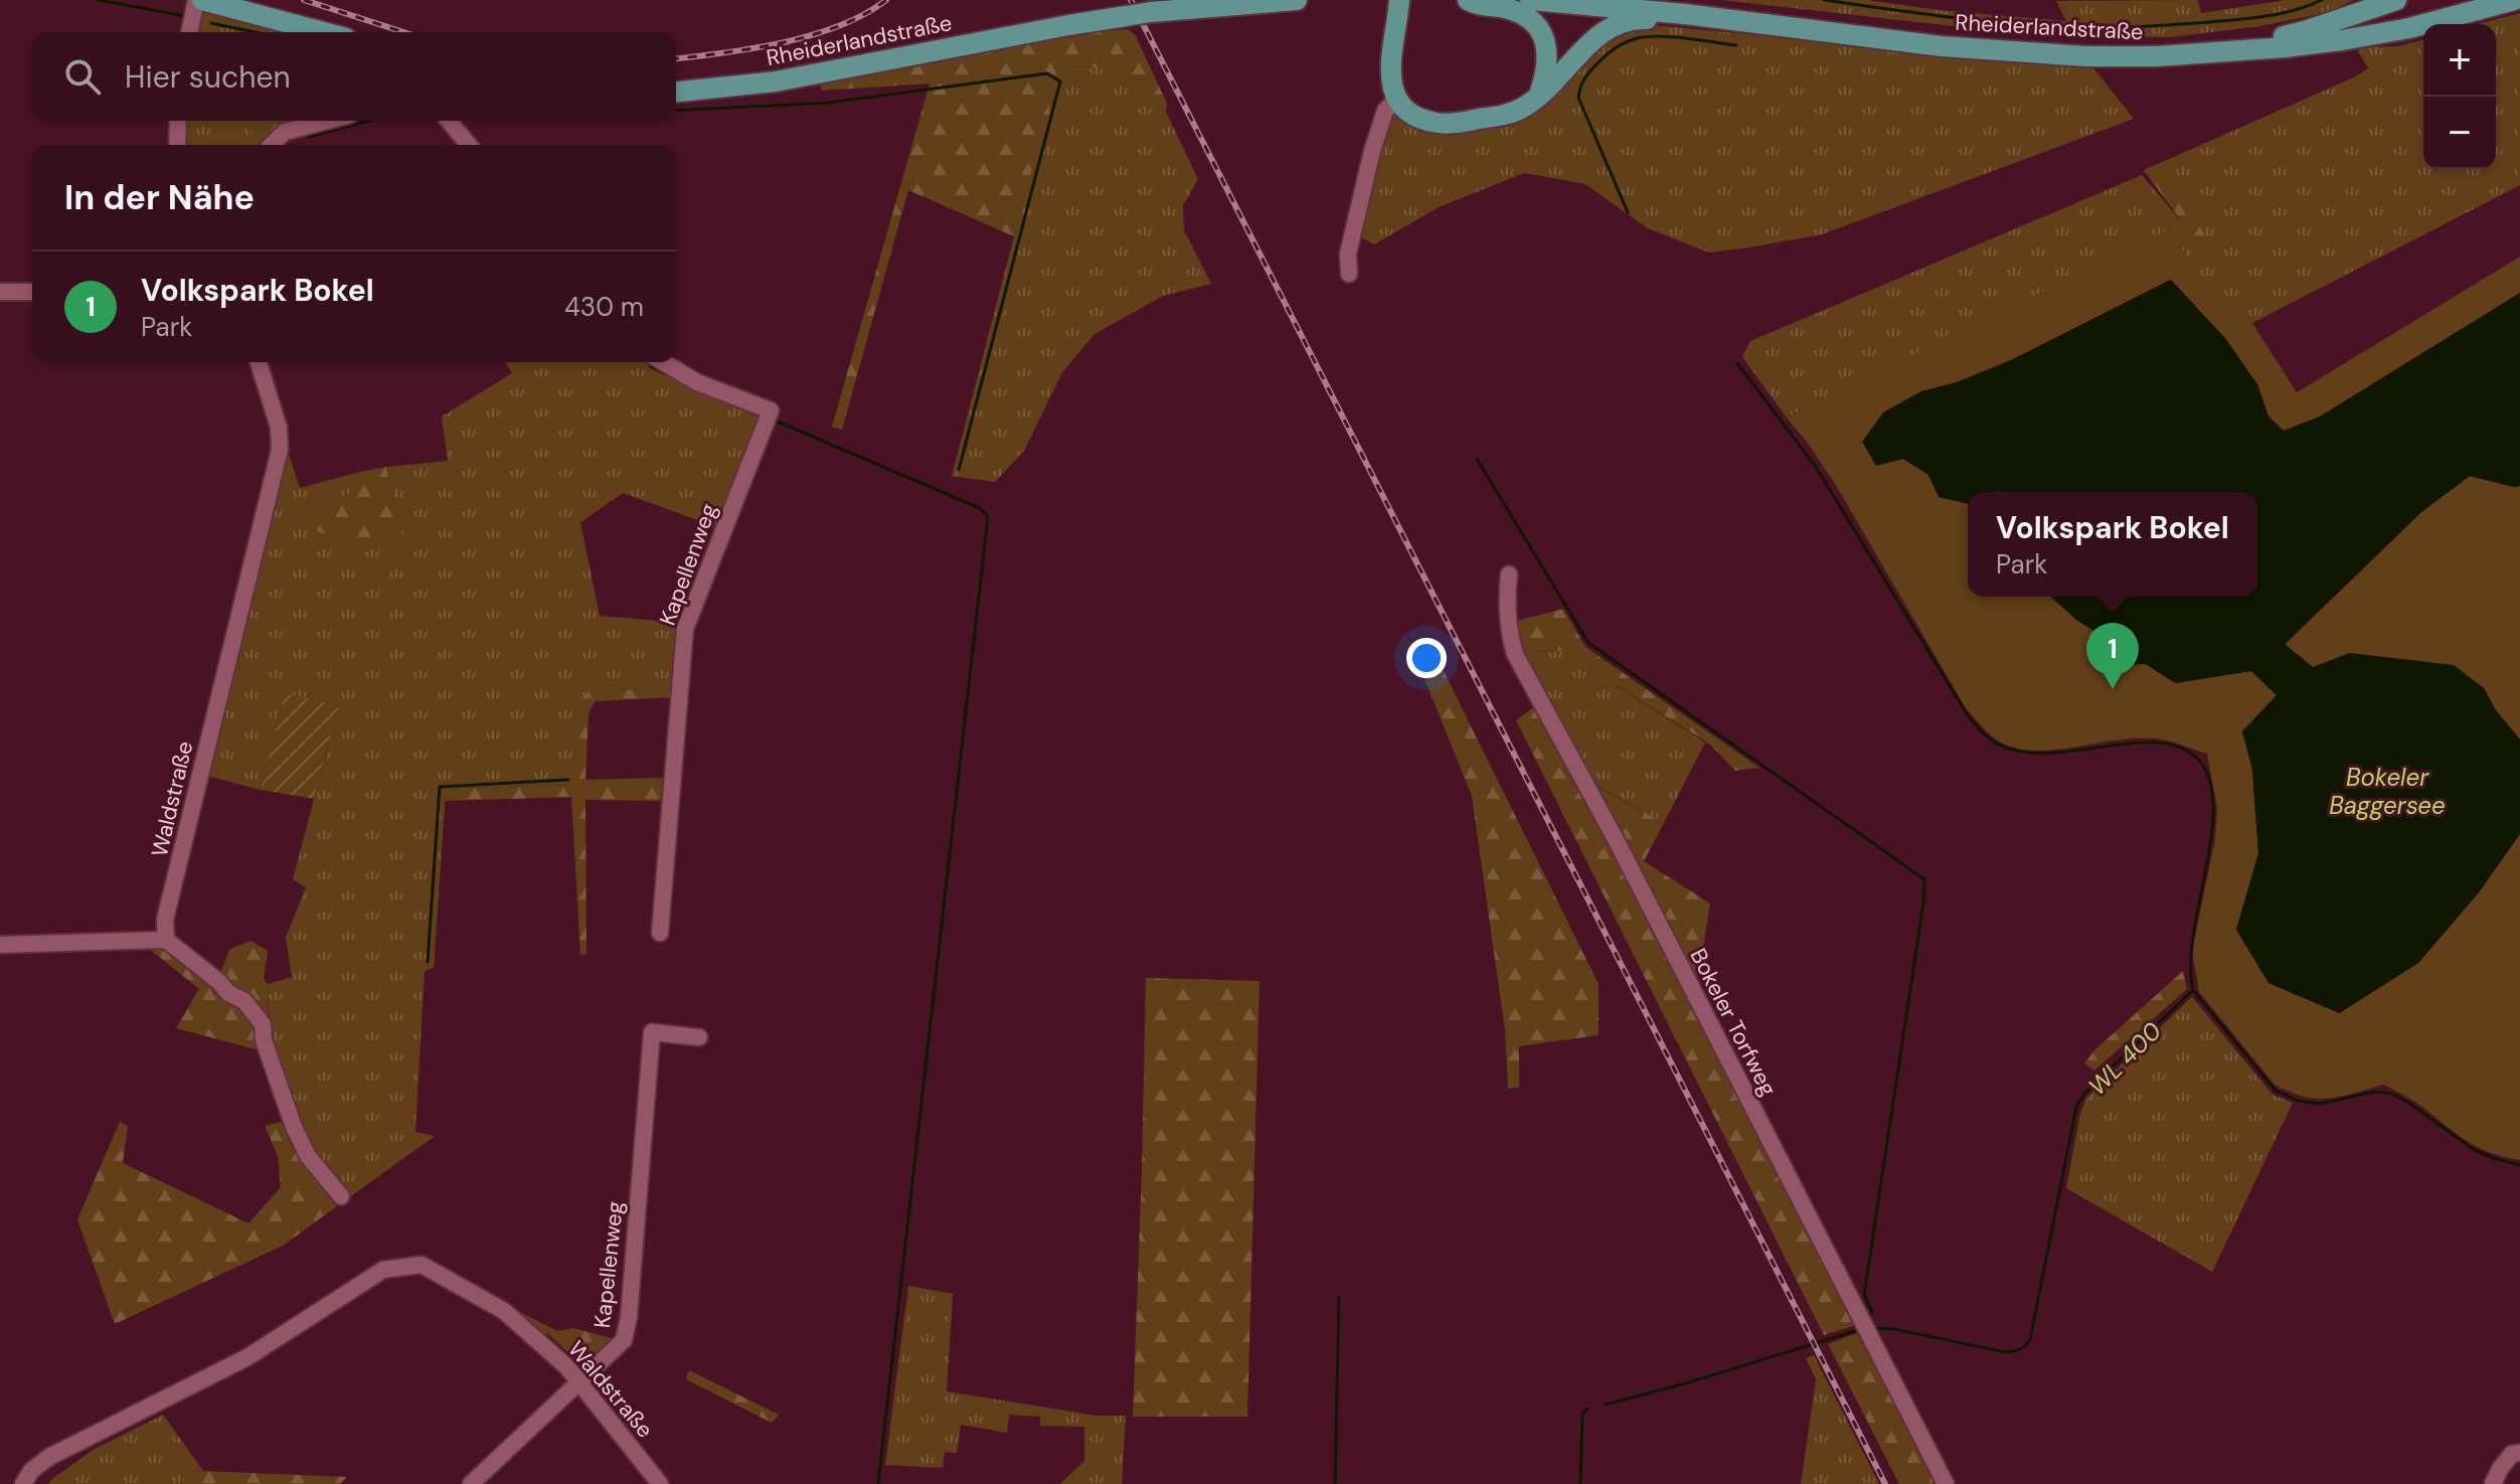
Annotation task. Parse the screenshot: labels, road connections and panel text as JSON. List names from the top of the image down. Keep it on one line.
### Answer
{"streets":{"main road":["Rheiderlandstraße"],"street":["Kapellenweg","Waldstraße","Bokeler Torfweg"]},"crossings":[["Kapellenweg","Waldstraße"]],"water":["Bokeler Baggersee","WL 400"],"page":{"map_buttons":["+","−"],"search":"Hier suchen","heading":"In der Nähe","list":[{"mark":"1","name":"Volkspark Bokel","note":"Park","value":"430 m"}],"popup":["Volkspark Bokel","Park"],"pins":"1"}}
